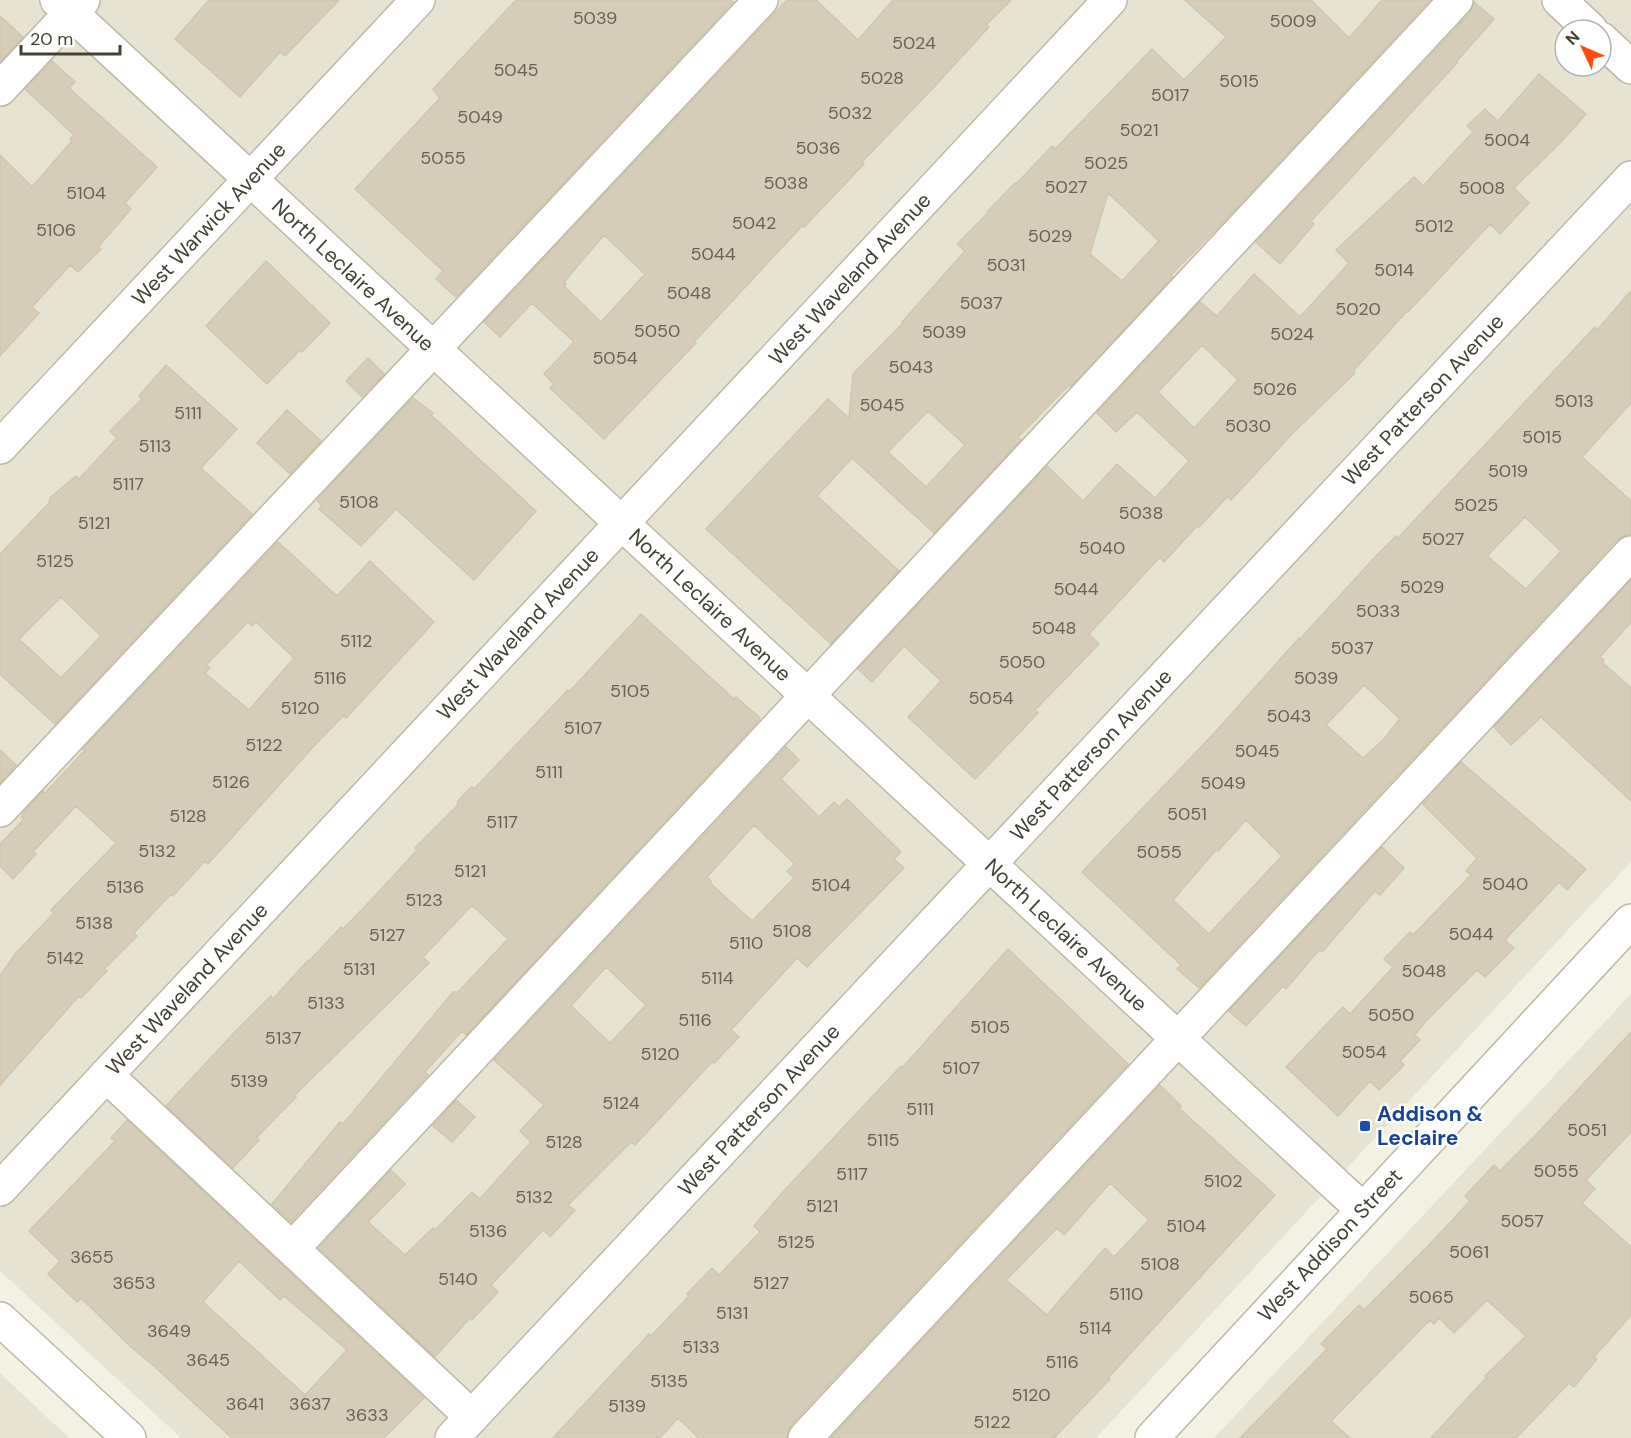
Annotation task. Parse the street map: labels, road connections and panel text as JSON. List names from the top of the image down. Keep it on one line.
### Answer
{"streets":{"street":["West Warwick Avenue","North Leclaire Avenue","West Waveland Avenue","West Patterson Avenue","West Addison Street"]},"crossings":[["West Warwick Avenue","North Leclaire Avenue"],["North Leclaire Avenue","West Waveland Avenue"],["North Leclaire Avenue","West Patterson Avenue"],["North Leclaire Avenue","West Addison Street"]],"places":{"transit":["Addison & Leclaire"]},"house_numbers":["5039","5009","5024","5045","5028","5015","5017","5032","5049","5021","5004","5036","5055","5025","5038","5027","5008","5104","5042","5012","5106","5029","5044","5031","5014","5048","5037","5020","5050","5039","5024","5054","5043","5026","5013","5045","5111","5030","5015","5113","5019","5117","5108","5025","5038","5121","5027","5040","5125","5029","5044","5033","5048","5112","5037","5050","5116","5039","5105","5054","5120","5043","5107","5122","5045","5111","5126","5049","5051","5128","5117","5132","5055","5121","5040","5104","5136","5123","5138","5108","5044","5127","5110","5142","5131","5048","5114","5133","5050","5116","5105","5137","5054","5120","5107","5139","5124","5111","5051","5115","5128","5055","5117","5102","5132","5121","5057","5104","5136","5125","5061","3655","5108","5140","3653","5127","5110","5065","5131","5114","3649","5133","3645","5116","5135","5120","3641","3637","5139","3633","5122"],"scale_bar":"20 m","north":"top left"}
